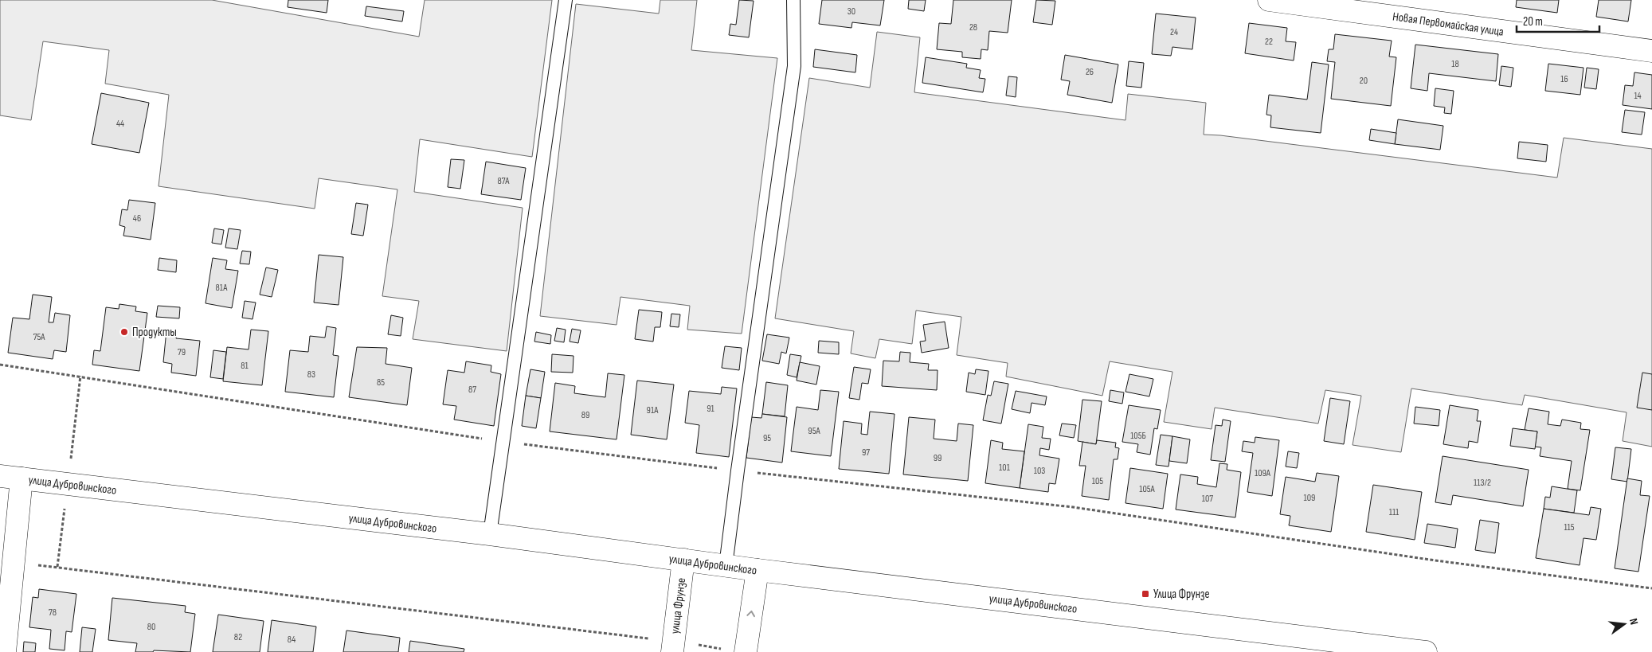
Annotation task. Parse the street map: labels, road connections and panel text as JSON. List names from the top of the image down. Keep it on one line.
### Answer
{"streets":{"main road":["Новая Первомайская улица","улица Дубровинского","улица Фрунзе"]},"crossings":[["улица Дубровинского","улица Фрунзе"]],"places":{"other":["Продукты"],"transit":["Улица Фрунзе"]},"house_numbers":["30","28","24","22","18","26","16","20","14","44","87А","46","81А","75А","79","81","83","85","87","91","91А","89","95А","105Б","95","97","99","101","103","109А","105","113/2","105А","109","107","111","115","78","80","82","84"],"scale_bar":"20 m","north":"right"}
